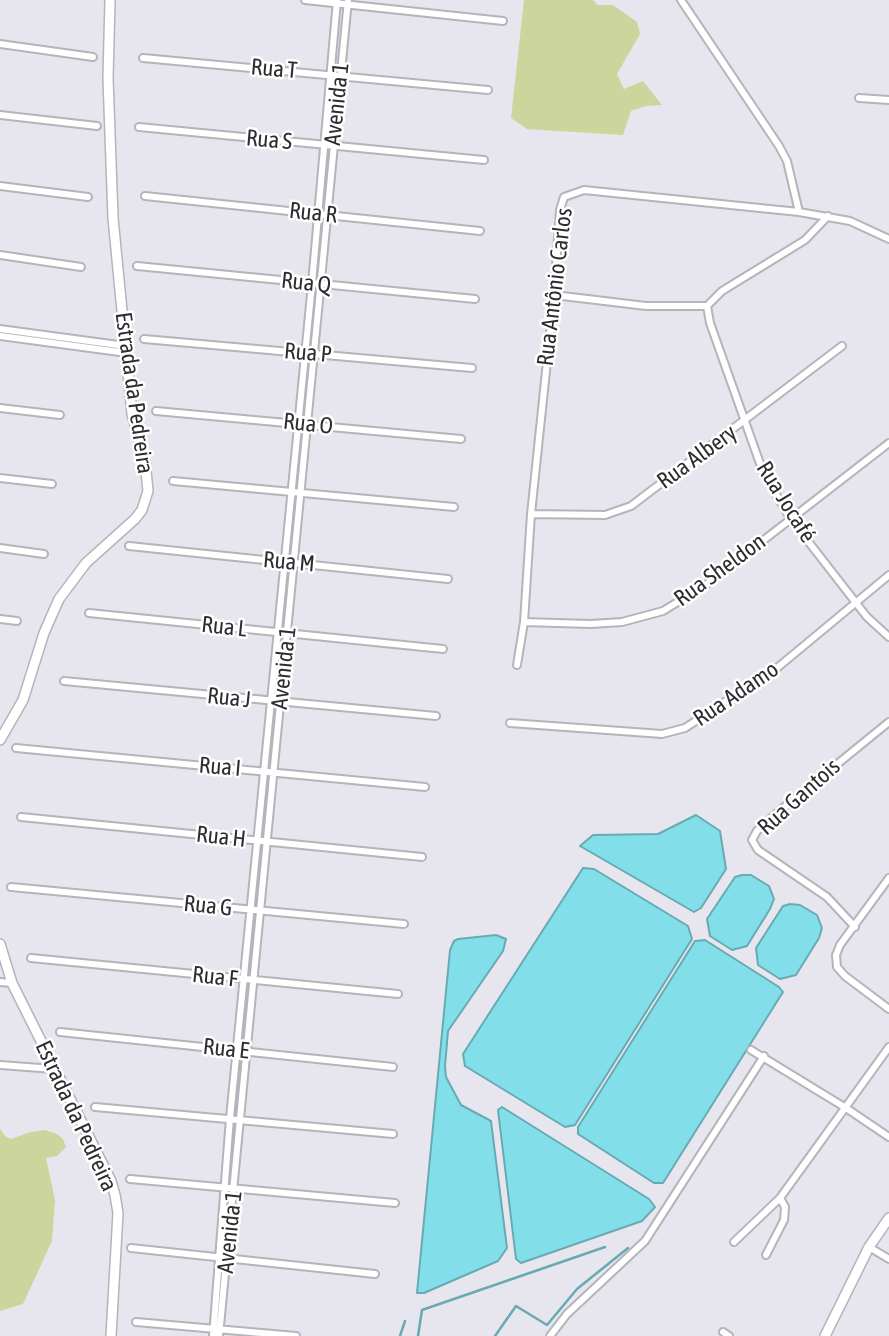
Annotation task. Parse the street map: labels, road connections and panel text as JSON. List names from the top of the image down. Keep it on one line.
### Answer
{"streets":{"street":["Rua T","Avenida 1","Rua S","Rua R","Rua Q","Rua Antônio Carlos","Rua P","Estrada da Pedreira","Rua O","Rua Albery","Rua Jocafé","Rua M","Rua Sheldon","Rua L","Rua Adamo","Rua J","Rua I","Rua Gantois","Rua H","Rua G","Rua F","Rua E"]},"crossings":[["Rua T","Avenida 1"],["Avenida 1","Rua S"],["Avenida 1","Rua R"],["Avenida 1","Rua Q"],["Avenida 1","Rua P"],["Avenida 1","Rua O"],["Avenida 1","Rua M"],["Avenida 1","Rua L"],["Avenida 1","Rua J"],["Avenida 1","Rua I"],["Avenida 1","Rua H"],["Avenida 1","Rua G"],["Avenida 1","Rua F"],["Avenida 1","Rua E"],["Rua Antônio Carlos","Rua Albery"],["Rua Antônio Carlos","Rua Sheldon"],["Rua Albery","Rua Jocafé"],["Rua Jocafé","Rua Sheldon"],["Rua Jocafé","Rua Adamo"]]}
